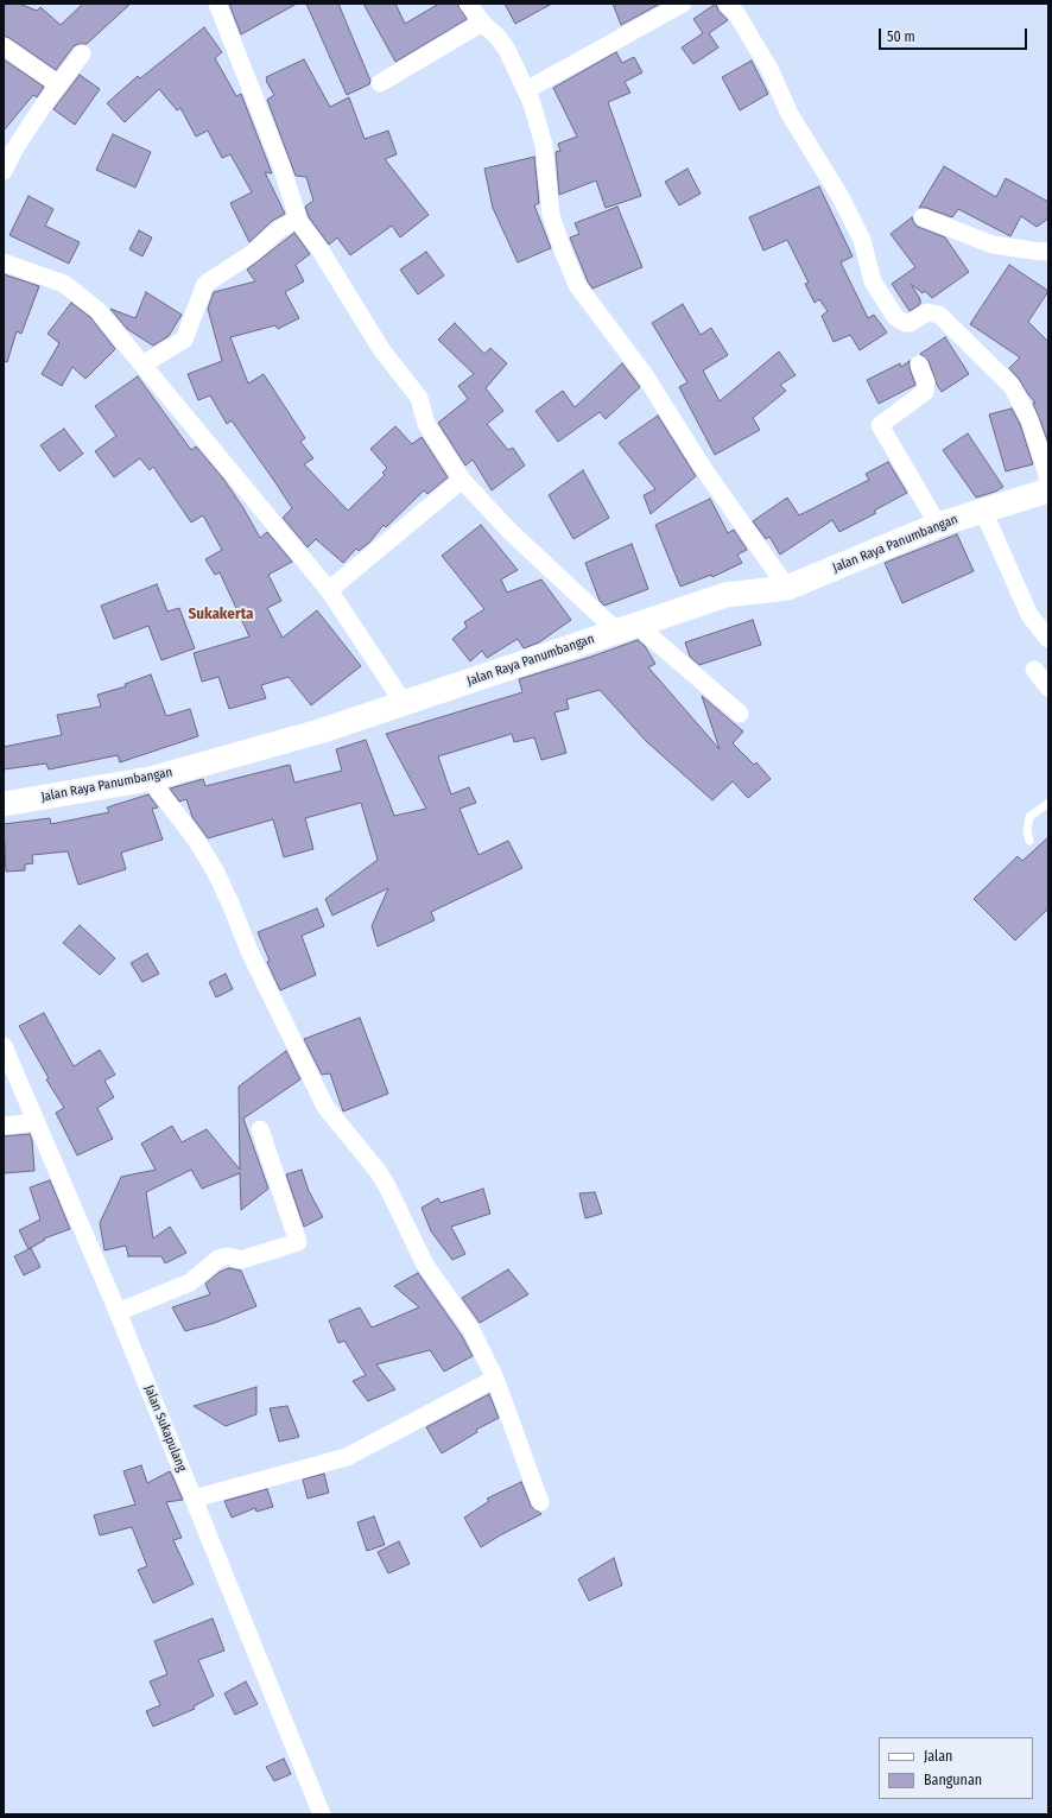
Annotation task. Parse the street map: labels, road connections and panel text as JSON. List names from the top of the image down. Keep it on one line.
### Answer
{"streets":{"main road":["Jalan Raya Panumbangan"],"street":["Jalan Sukapulang"]},"districts":["Sukakerta"],"legend":["Jalan","Bangunan"],"scale_bar":"50 m"}
